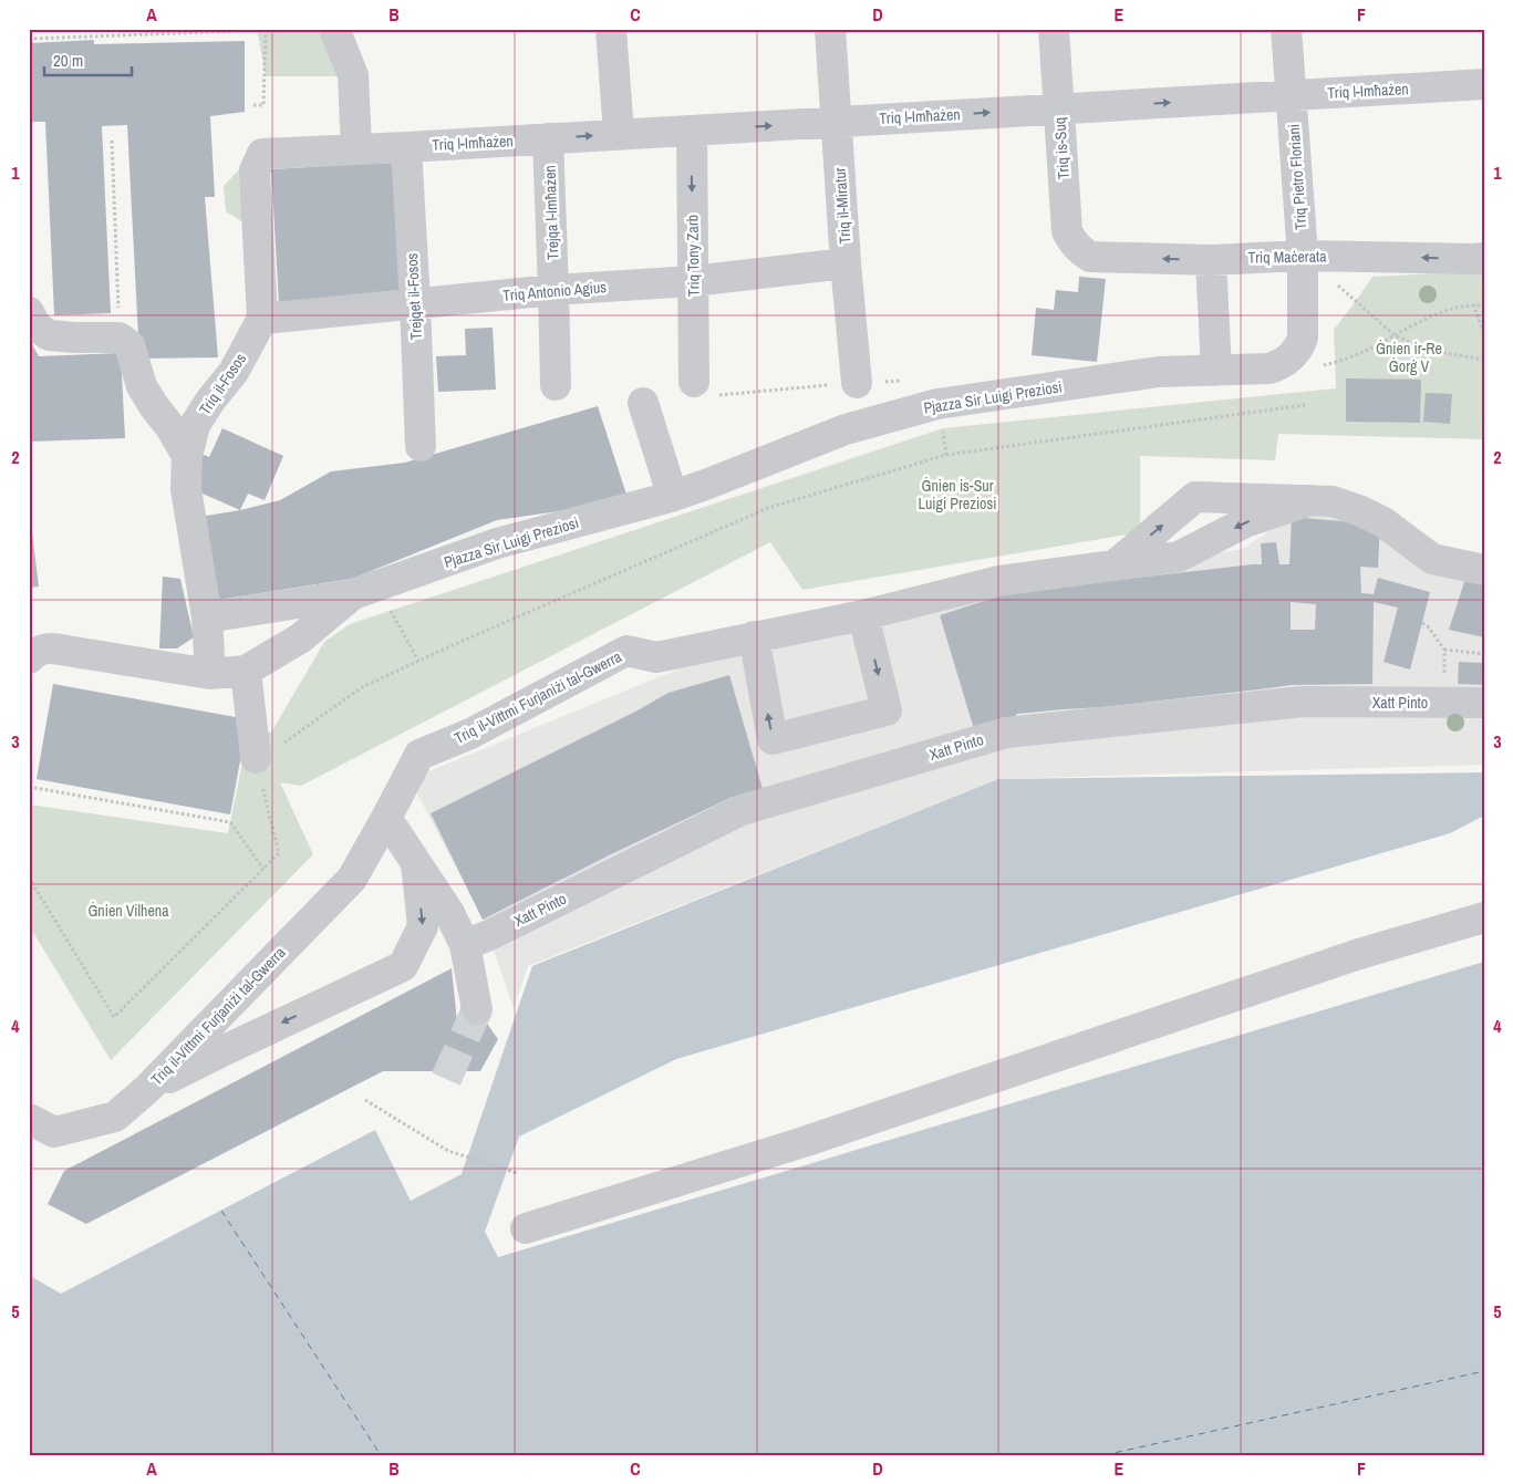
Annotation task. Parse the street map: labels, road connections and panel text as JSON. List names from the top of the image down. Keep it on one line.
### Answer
{"streets":{"street":["Triq l-Imħażen","Triq is-Suq","Triq Pietro Floriani","Triq il-Miratur","Trejqa l-Imħażen","Triq Tony Zarb","Triq Maċerata","Triq Antonio Agius","Trejqet il-Fosos","Triq il-Fosos","Pjazza Sir Luigi Preziosi","Triq il-Vittmi Furjaniżi tal-Gwerra","Xatt Pinto"]},"crossings":[["Triq l-Imħażen","Triq is-Suq"],["Triq l-Imħażen","Triq Pietro Floriani"],["Triq l-Imħażen","Triq il-Miratur"],["Triq l-Imħażen","Trejqa l-Imħażen"],["Triq l-Imħażen","Triq Tony Zarb"],["Triq l-Imħażen","Triq Antonio Agius"],["Triq l-Imħażen","Trejqet il-Fosos"],["Triq l-Imħażen","Triq il-Fosos"],["Triq is-Suq","Triq Maċerata"],["Triq Pietro Floriani","Triq Maċerata"],["Triq Pietro Floriani","Pjazza Sir Luigi Preziosi"],["Triq il-Miratur","Triq Antonio Agius"],["Trejqa l-Imħażen","Triq Antonio Agius"],["Triq Tony Zarb","Triq Antonio Agius"],["Triq Antonio Agius","Trejqet il-Fosos"],["Triq Antonio Agius","Triq il-Fosos"],["Triq il-Fosos","Pjazza Sir Luigi Preziosi"]],"one_way":["Triq l-Imħażen","Triq Tony Zarb","Triq Maċerata"],"parks":["Ġnien ir-Re Ġorġ V","Ġnien is-Sur Luigi Preziosi","Ġnien Vilhena"],"scale_bar":"20 m","grid":{"columns":["A","B","C","D","E","F"],"rows":["1","2","3","4","5"]}}
